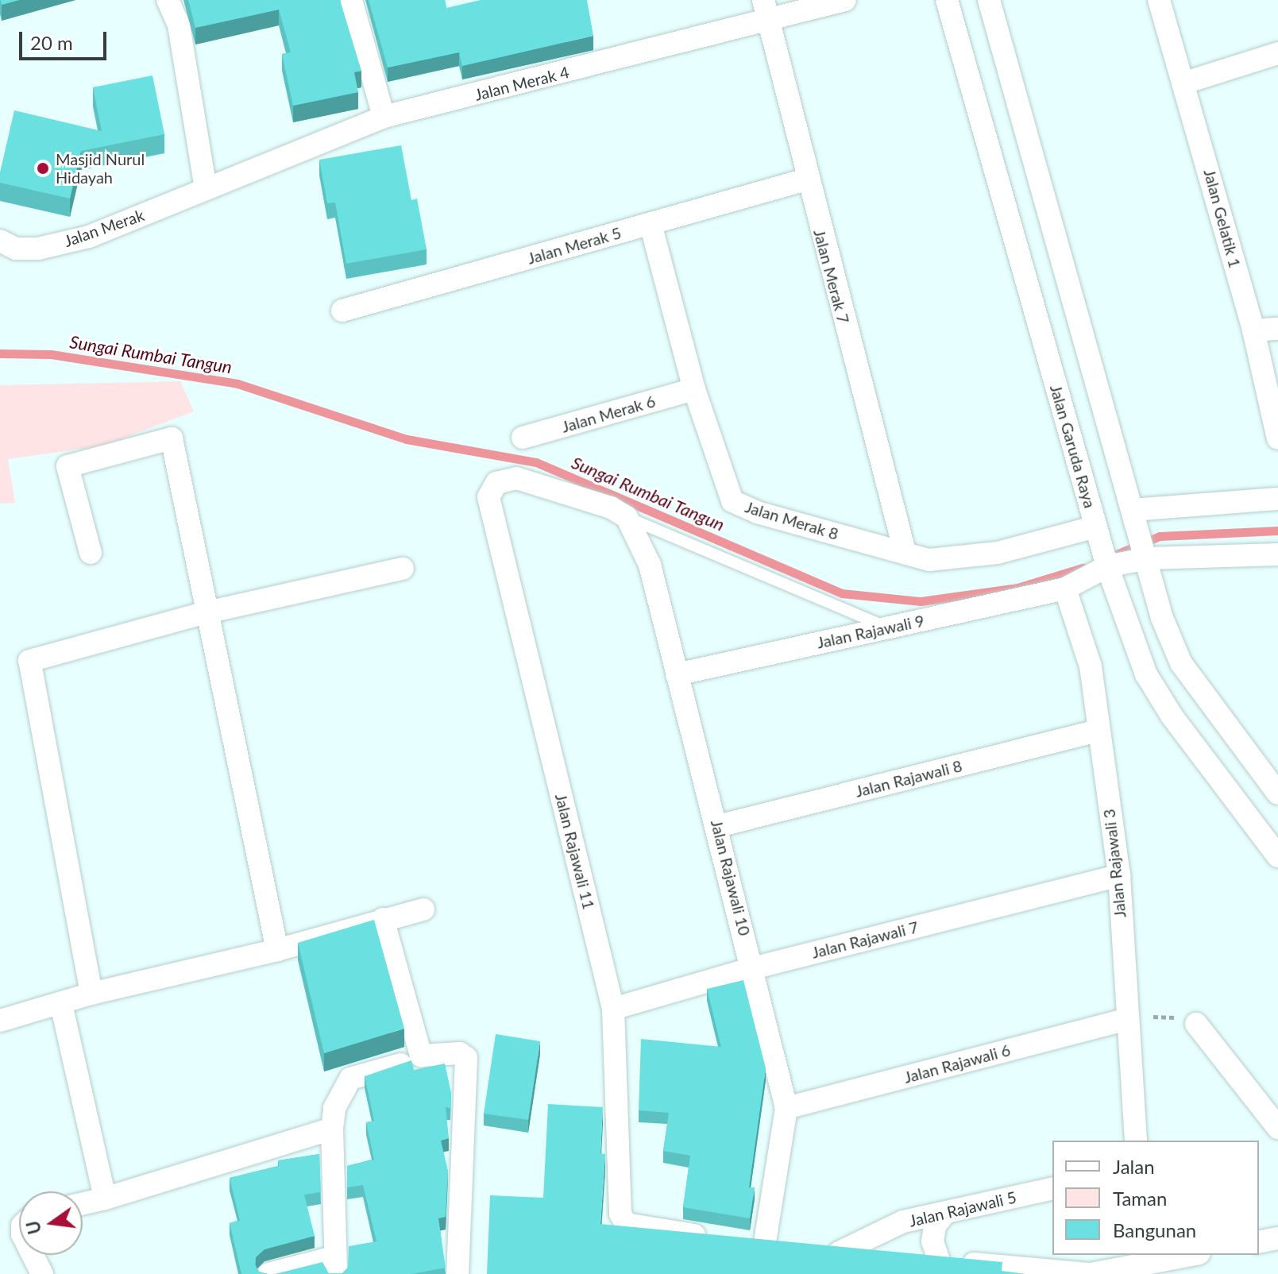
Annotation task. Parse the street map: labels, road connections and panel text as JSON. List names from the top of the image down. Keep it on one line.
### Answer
{"streets":{"street":["Jalan Merak 4","Jalan Gelatik 1","Jalan Merak","Jalan Merak 5","Jalan Merak 7","Jalan Merak 6","Jalan Garuda Raya","Jalan Merak 8","Jalan Rajawali 9","Jalan Rajawali 8","Jalan Rajawali 11","Jalan Rajawali 3","Jalan Rajawali 10","Jalan Rajawali 7","Jalan Rajawali 6","Jalan Rajawali 5"]},"crossings":[["Jalan Merak 4","Jalan Merak"],["Jalan Merak 4","Jalan Merak 7"],["Jalan Merak 5","Jalan Merak 7"],["Jalan Merak 5","Jalan Merak 8"],["Jalan Merak 7","Jalan Merak 8"],["Jalan Merak 6","Jalan Merak 8"],["Jalan Garuda Raya","Jalan Merak 8"],["Jalan Garuda Raya","Jalan Rajawali 9"],["Jalan Rajawali 9","Jalan Rajawali 3"],["Jalan Rajawali 9","Jalan Rajawali 10"],["Jalan Rajawali 8","Jalan Rajawali 3"],["Jalan Rajawali 8","Jalan Rajawali 10"],["Jalan Rajawali 11","Jalan Rajawali 10"],["Jalan Rajawali 11","Jalan Rajawali 7"],["Jalan Rajawali 3","Jalan Rajawali 7"],["Jalan Rajawali 3","Jalan Rajawali 6"],["Jalan Rajawali 10","Jalan Rajawali 7"],["Jalan Rajawali 10","Jalan Rajawali 6"]],"water":["Sungai Rumbai Tangun"],"places":["Masjid Nurul Hidayah"],"legend":["Jalan","Taman","Bangunan"],"scale_bar":"20 m","north":"left"}
